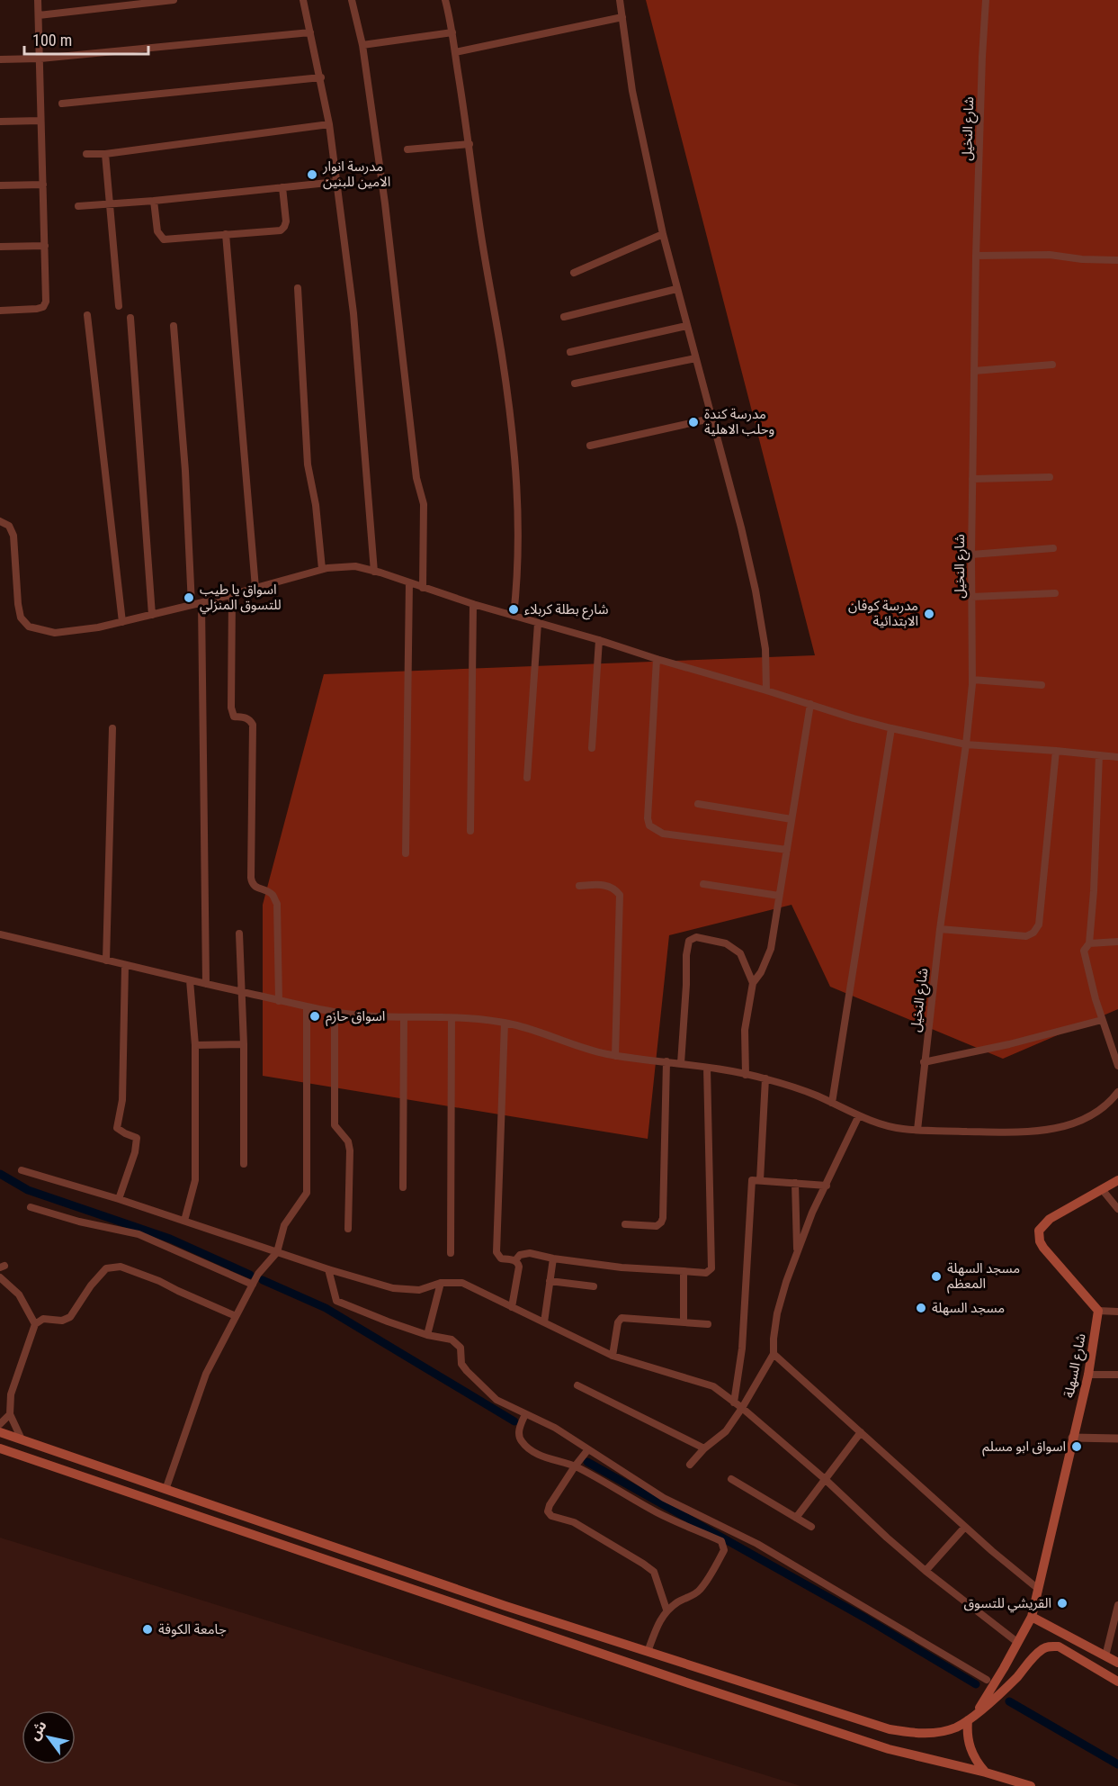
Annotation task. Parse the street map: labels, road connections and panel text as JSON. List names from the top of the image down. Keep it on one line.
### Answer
{"streets":{"main road":["شارع السهلة"],"street":["شارع النخيل"]},"places":["مدرسة انوار الامين للبنين","مدرسة كندة وحلب الاهلية","اسواق يا طيب للتسوق المنزلي","شارع بطلة كربلاء","مدرسة كوفان الابتدائية","اسواق حازم","مسجد السهلة المعظم","مسجد السهلة","اسواق ابو مسلم","القريشي للتسوق","جامعة الكوفة"],"scale_bar":"100 m","north":"top left"}
